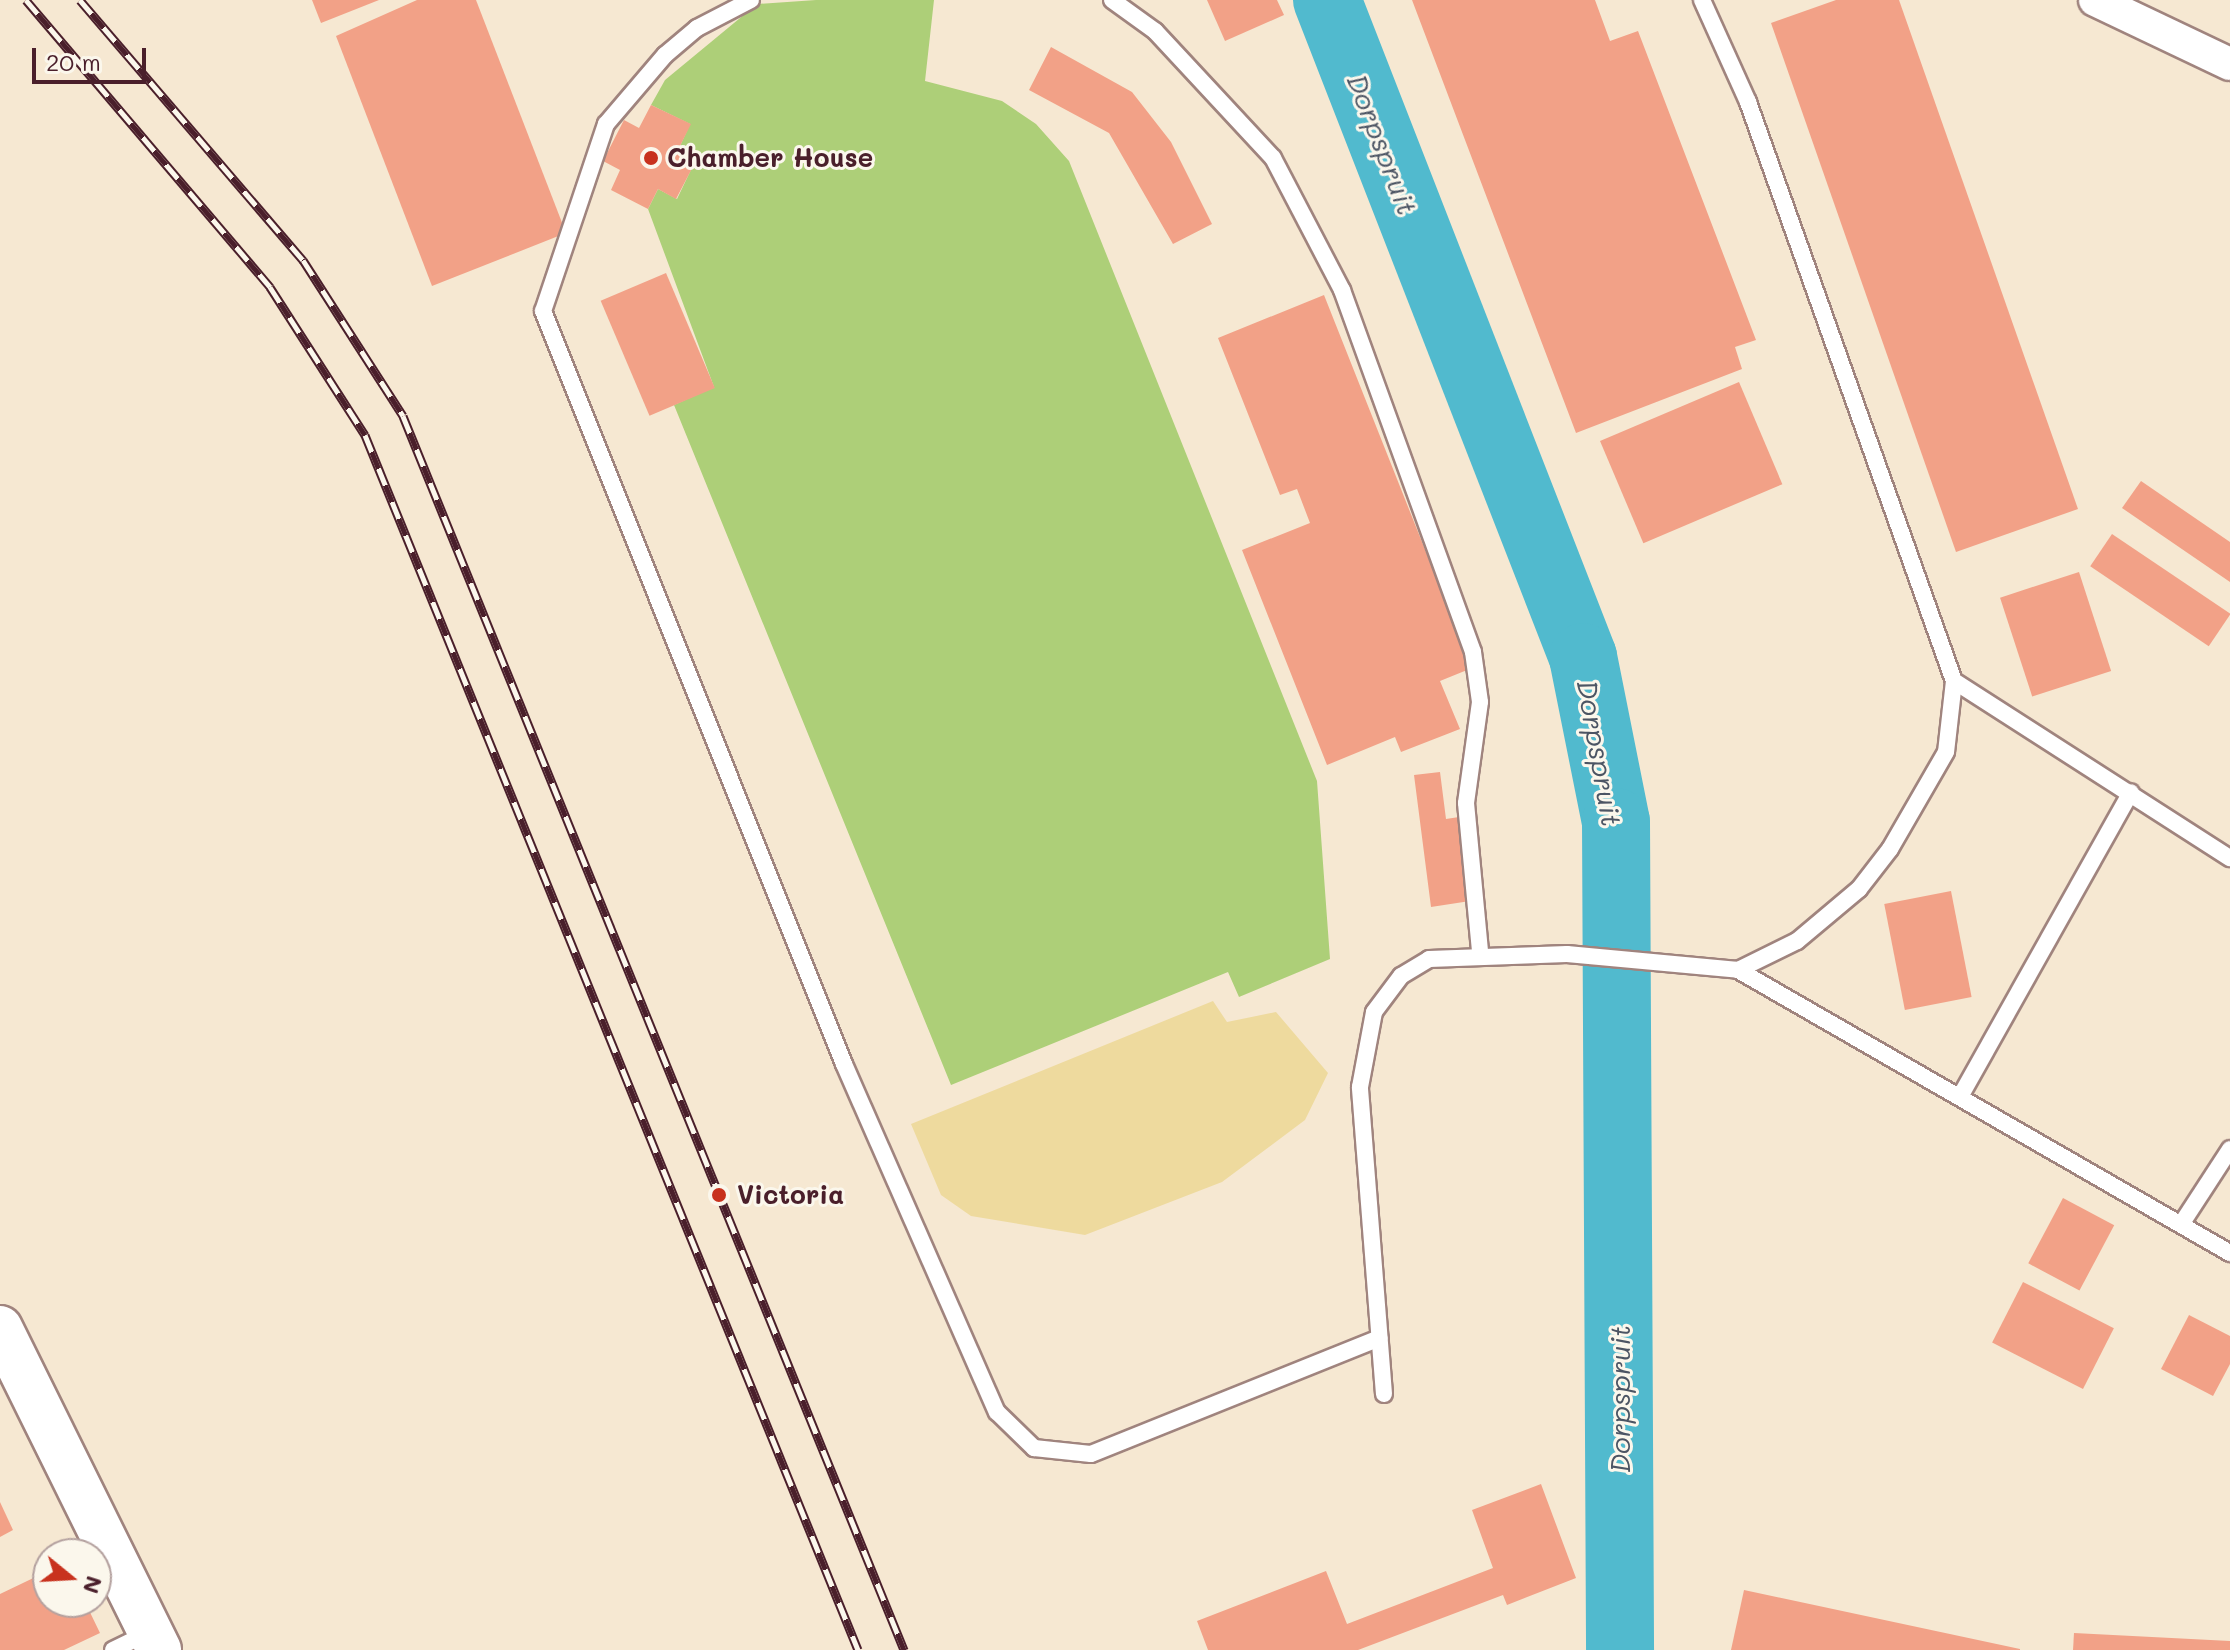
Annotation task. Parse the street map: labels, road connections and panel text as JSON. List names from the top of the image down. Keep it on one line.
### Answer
{"water":["Dorpspruit"],"places":["Chamber House","Victoria"],"scale_bar":"20 m","north":"right"}
